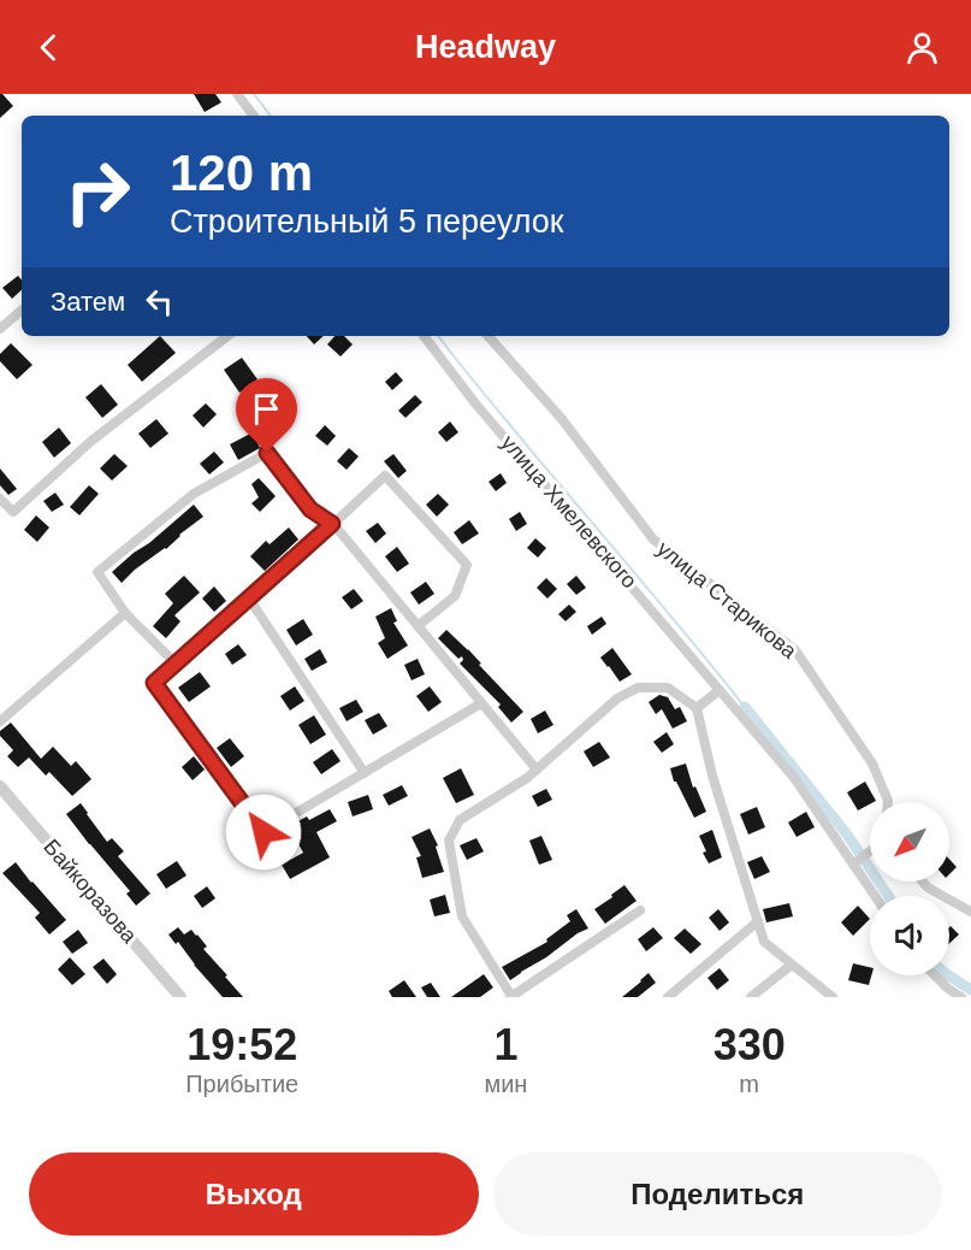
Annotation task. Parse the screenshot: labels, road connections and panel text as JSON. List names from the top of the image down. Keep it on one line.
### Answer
{"streets":{"street":["улица Хмелевского","улица Старикова","Байкоразова"]},"north":"bottom left","page":{"header":"Headway","turn":["120 m","Строительный 5 переулок"],"then":"Затем","eta":["19:52","Прибытие","1","мин","330","m"],"buttons":["Выход","Поделиться"]}}
